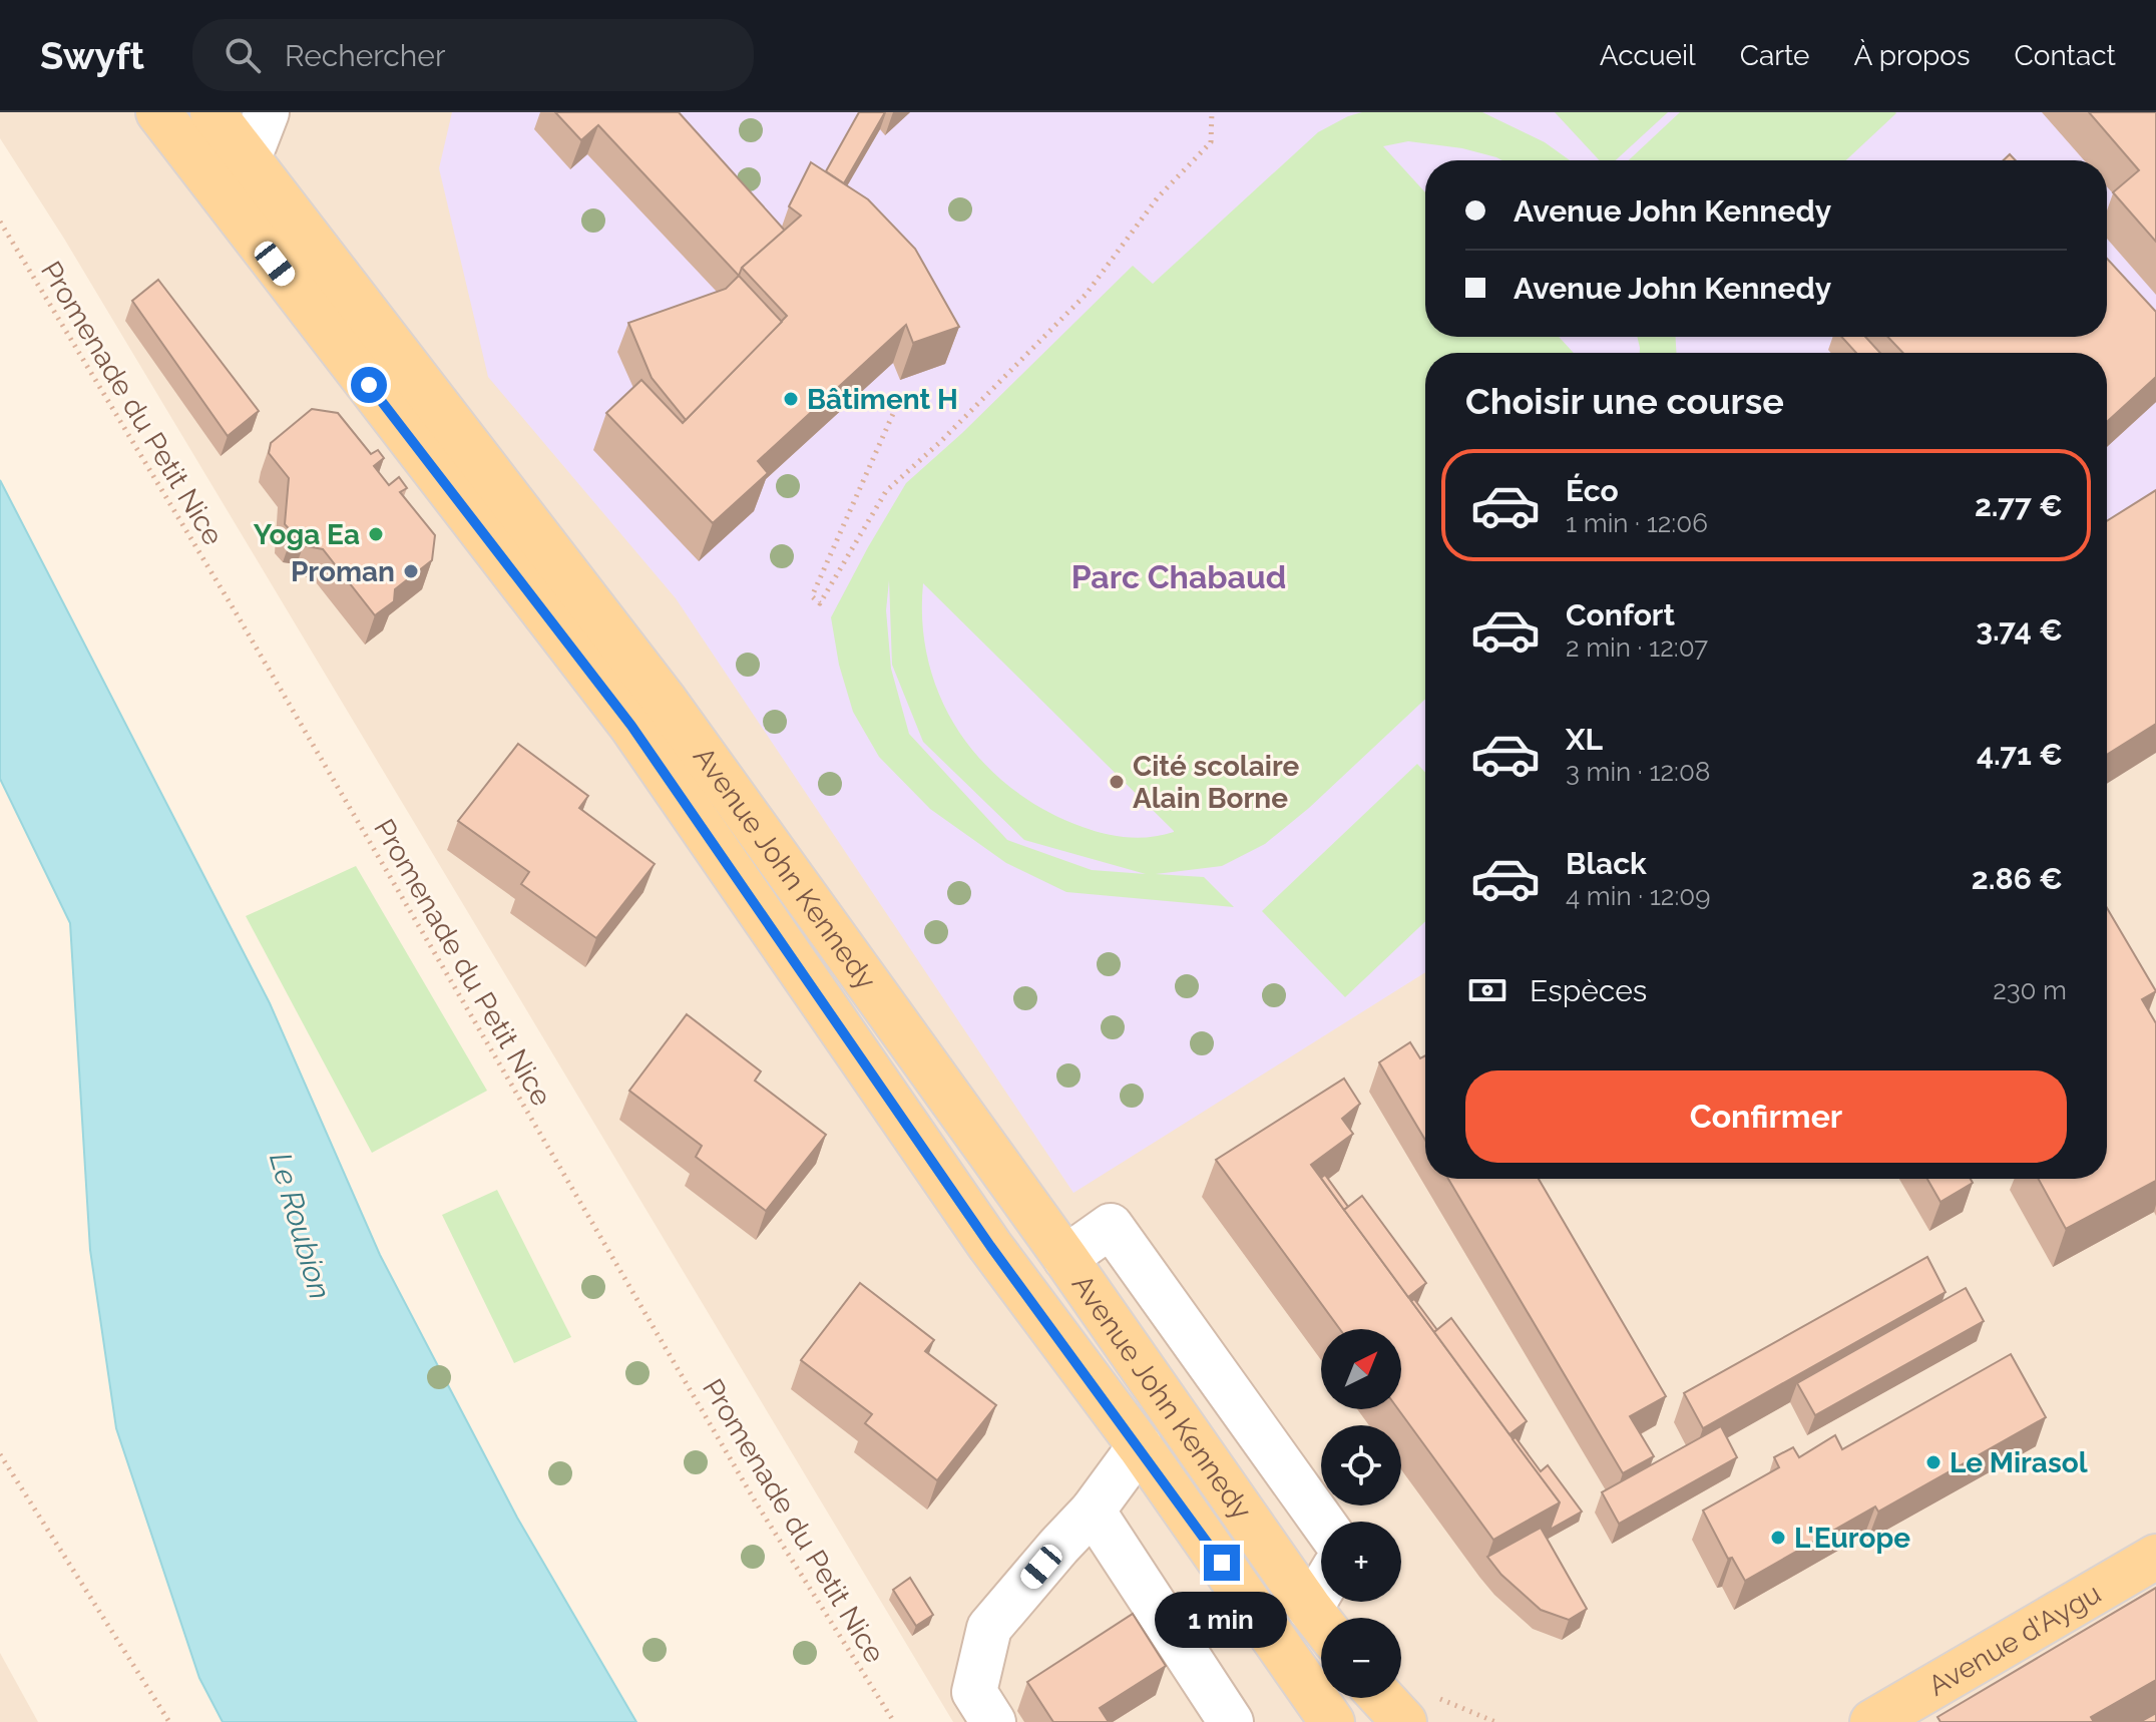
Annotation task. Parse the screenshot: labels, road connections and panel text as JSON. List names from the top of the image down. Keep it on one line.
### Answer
{"streets":{"main road":["Avenue John Kennedy","Avenue d'Aygu"],"path":["Promenade du Petit Nice"]},"districts":["Parc Chabaud"],"water":["Le Roubion"],"places":["Bâtiment H","Yoga Ea","Proman","Cité scolaire Alain Borne","Le Mirasol","L'Europe"],"north":"top right","page":{"header":"Swyft","search":"Rechercher","nav":["Accueil","Carte","À propos","Contact"],"banner":["Avenue John Kennedy","Avenue John Kennedy"],"heading":"Choisir une course","list":[{"name":"Éco","note":"1 min · 12:06","value":"2.77 €"},{"name":"Confort","note":"2 min · 12:07","value":"3.74 €"},{"name":"XL","note":"3 min · 12:08","value":"4.71 €"},{"name":"Black","note":"4 min · 12:09","value":"2.86 €"}],"pay":["Espèces","230 m"],"buttons":"Confirmer","map_buttons":["+","−"],"bubble":"1 min"}}
